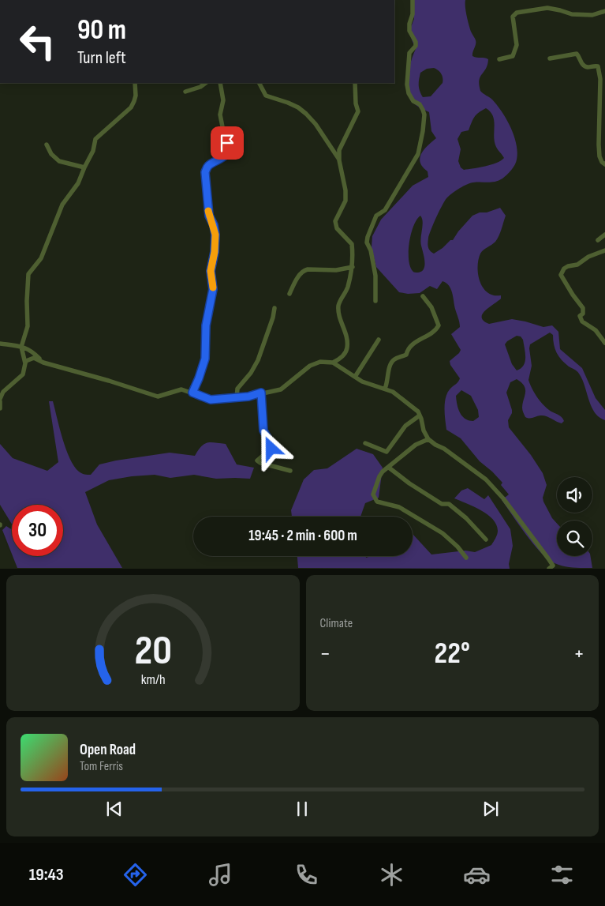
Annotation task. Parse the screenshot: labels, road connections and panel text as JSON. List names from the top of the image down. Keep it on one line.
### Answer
{"page":{"turn":["90 m","Turn left"],"limit":"30","trip":"19:45 · 2 min · 600 m","tile":"Climate","heat":["−","22°","+"],"song":["Open Road","Tom Ferris"],"tabs":"19:43","gauge":["20","km/h"]}}
